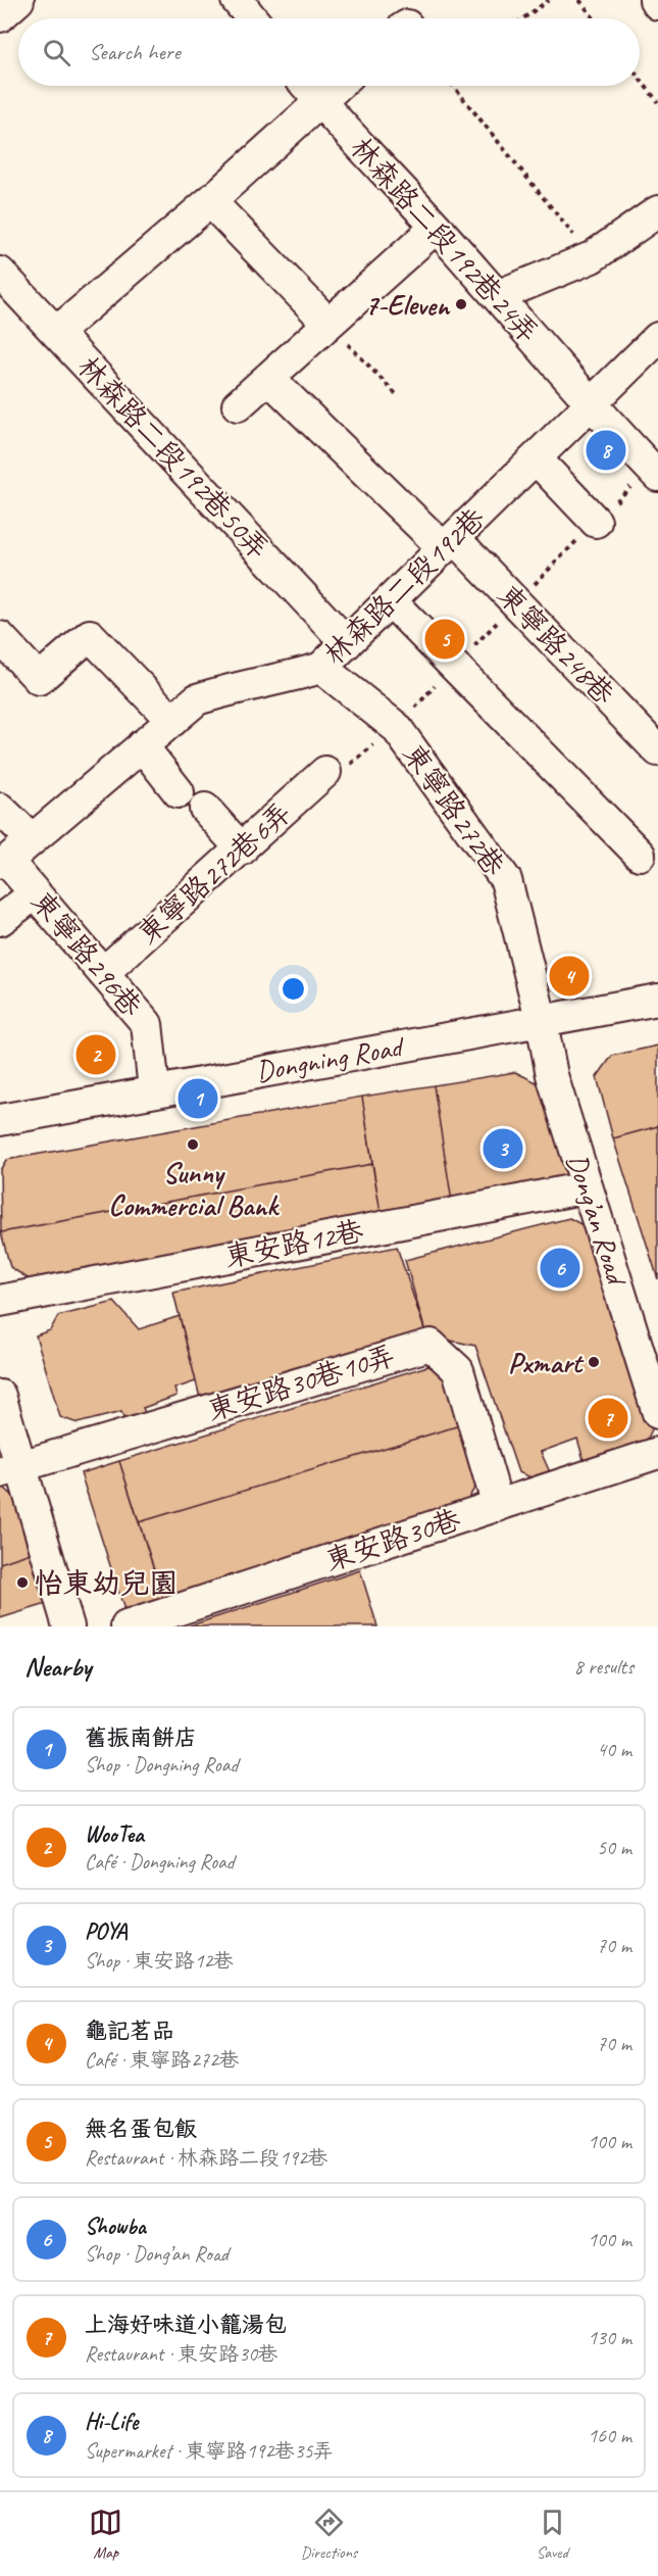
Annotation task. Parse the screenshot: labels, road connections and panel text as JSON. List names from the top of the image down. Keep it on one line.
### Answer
{"streets":{"street":["林森路二段192巷24弄","林森路二段192巷50弄","林森路二段192巷","東寧路248巷","東寧路272巷","東寧路272巷6弄","東寧路296巷","Dongning Road","Dong’an Road","東安路12巷","東安路30巷10弄","東安路30巷"]},"crossings":[["林森路二段192巷24弄","林森路二段192巷"],["林森路二段192巷50弄","林森路二段192巷"],["林森路二段192巷","東寧路248巷"],["林森路二段192巷","東寧路272巷"],["林森路二段192巷","東寧路296巷"],["東寧路272巷","Dongning Road"],["東寧路272巷","Dong’an Road"],["東寧路272巷6弄","東寧路296巷"],["東寧路296巷","Dongning Road"],["Dongning Road","Dong’an Road"],["Dong’an Road","東安路12巷"],["東安路30巷10弄","東安路30巷"]],"places":["7-Eleven","Sunny Commercial Bank","Pxmart","怡東幼兒園"],"page":{"search":"Search here","pins":["8","5","4","2","1","3","6","7"],"heading":["Nearby","8 results"],"list":[{"mark":"1","name":"舊振南餅店","note":"Shop · Dongning Road","value":"40 m"},{"mark":"2","name":"WooTea","note":"Café · Dongning Road","value":"50 m"},{"mark":"3","name":"POYA","note":"Shop · 東安路12巷","value":"70 m"},{"mark":"4","name":"龜記茗品","note":"Café · 東寧路272巷","value":"70 m"},{"mark":"5","name":"無名蛋包飯","note":"Restaurant · 林森路二段192巷","value":"100 m"},{"mark":"6","name":"Showba","note":"Shop · Dong’an Road","value":"100 m"},{"mark":"7","name":"上海好味道小籠湯包","note":"Restaurant · 東安路30巷","value":"130 m"},{"mark":"8","name":"Hi-Life","note":"Supermarket · 東寧路192巷35弄","value":"160 m"}],"nav":["Map","Directions","Saved"]}}
